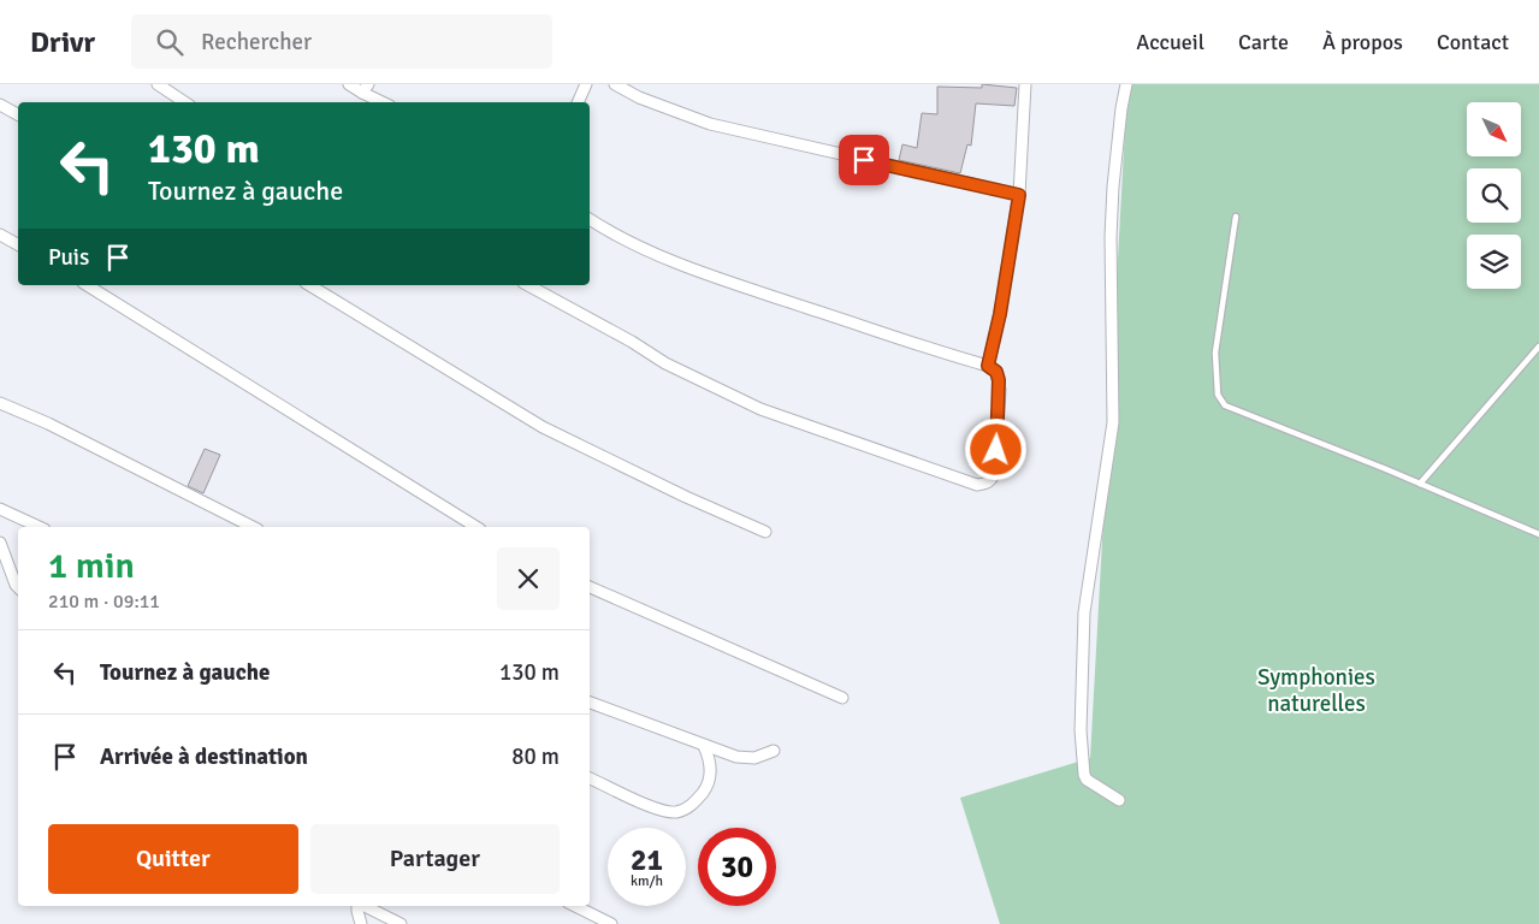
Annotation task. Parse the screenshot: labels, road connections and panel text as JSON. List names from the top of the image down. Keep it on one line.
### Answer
{"parks":["Symphonies naturelles"],"north":"bottom right","page":{"header":"Drivr","search":"Rechercher","nav":["Accueil","Carte","À propos","Contact"],"turn":["130 m","Tournez à gauche"],"then":"Puis","heading":["1 min","210 m · 09:11"],"list":[{"name":"Tournez à gauche","value":"130 m"},{"name":"Arrivée à destination","value":"80 m"}],"buttons":["Quitter","Partager"],"speed":"21 km/h","limit":"30"}}
